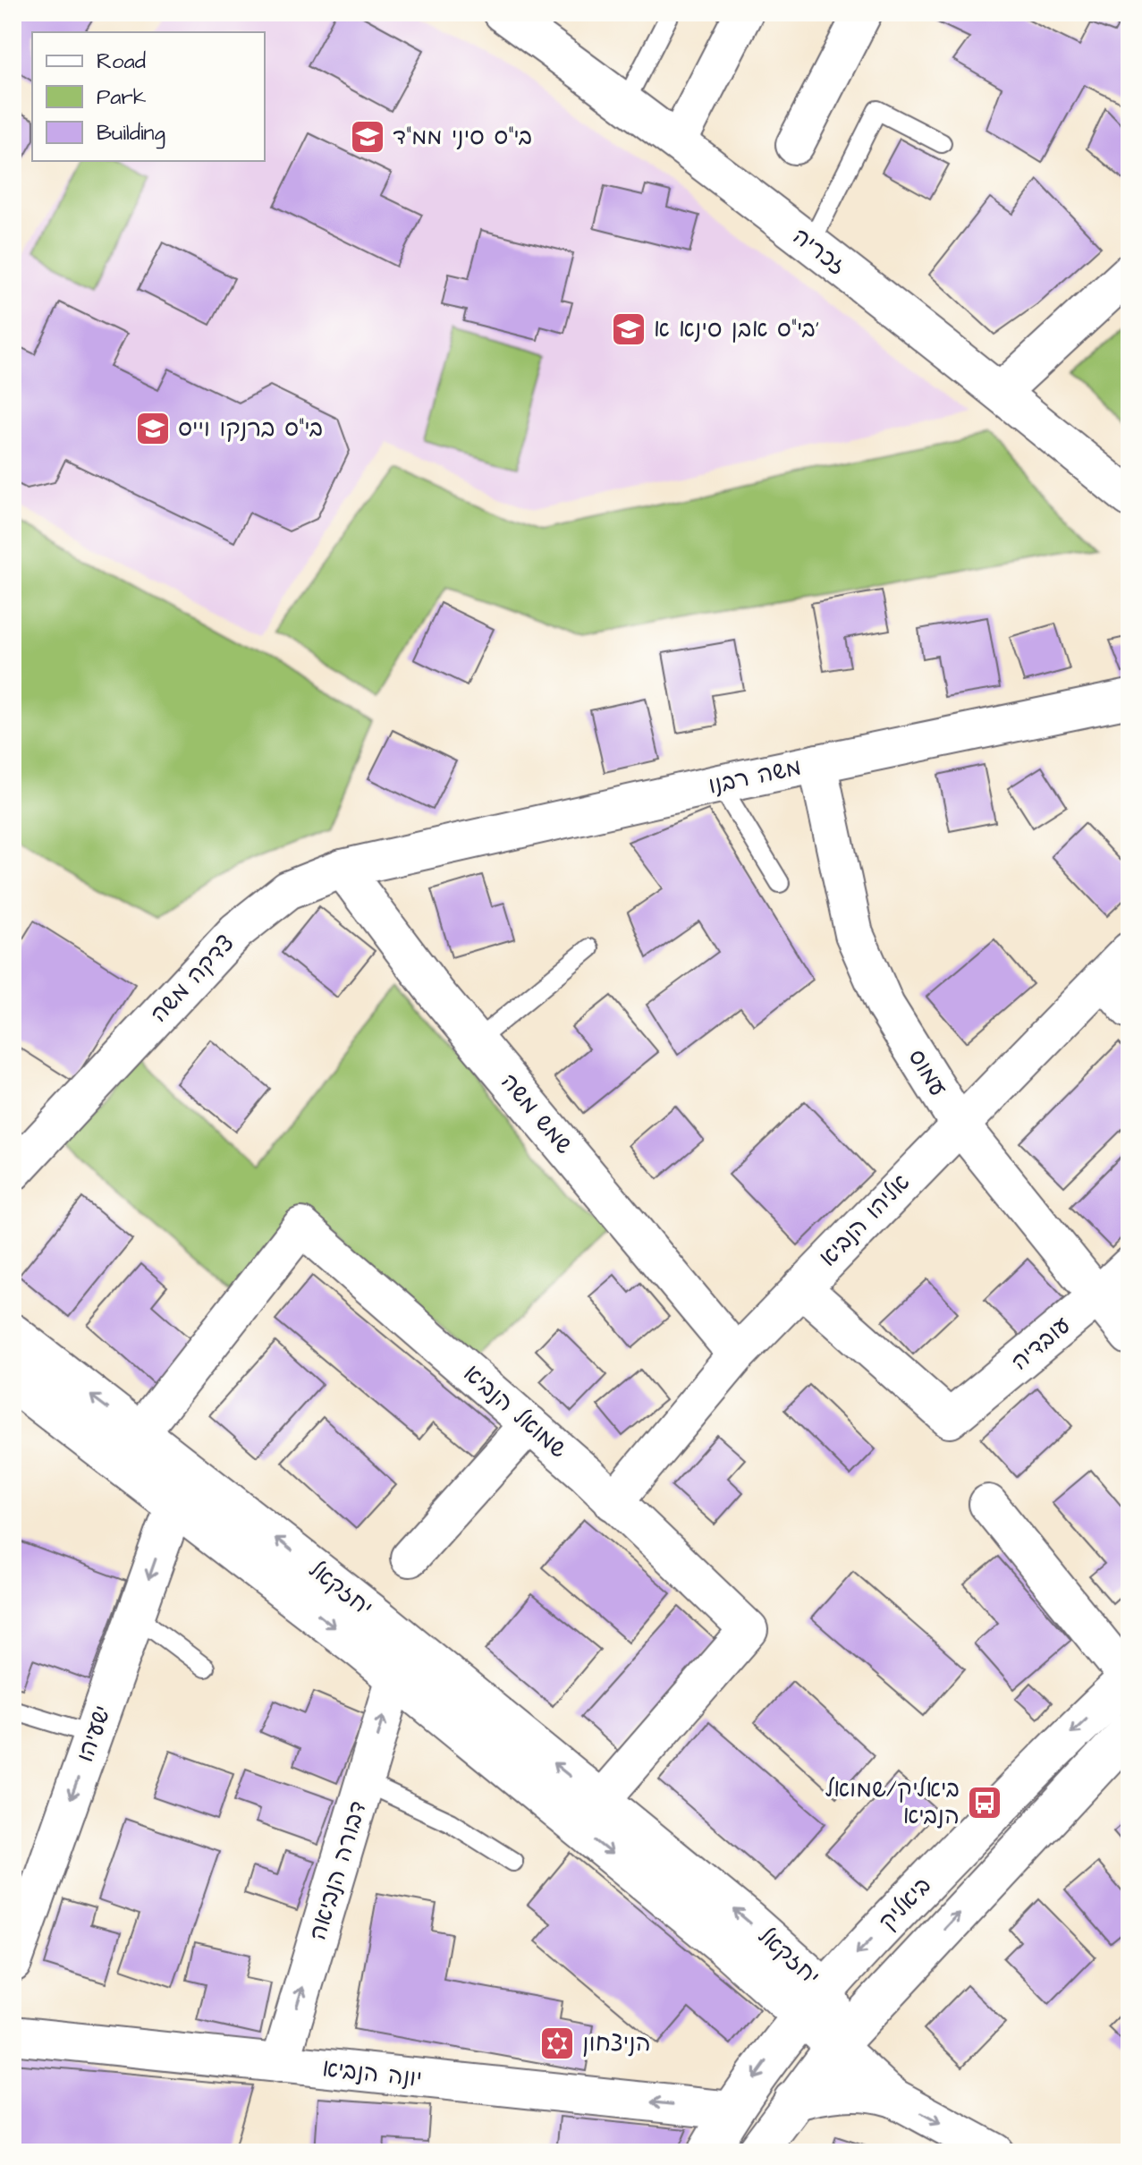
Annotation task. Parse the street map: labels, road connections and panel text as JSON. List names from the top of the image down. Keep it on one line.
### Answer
{"streets":{"street":["זכריה","משה רבנו","צדקה משה","עמוס","שמש משה","אליהו הנביא","עובדיה","שמואל הנביא","יחזקאל","ישעיהו","דבורה הנביאה","ביאליק","יונה הנביא"]},"crossings":[["משה רבנו","צדקה משה"],["משה רבנו","עמוס"],["צדקה משה","שמש משה"],["עמוס","אליהו הנביא"],["עמוס","עובדיה"],["שמש משה","אליהו הנביא"],["אליהו הנביא","עובדיה"],["אליהו הנביא","שמואל הנביא"],["שמואל הנביא","יחזקאל"],["יחזקאל","ישעיהו"],["יחזקאל","דבורה הנביאה"],["יחזקאל","ביאליק"],["דבורה הנביאה","יונה הנביא"],["ביאליק","יונה הנביא"]],"one_way":["ישעיהו","דבורה הנביאה","יונה הנביא"],"places":{"school or university":["בי\"ס סיני ממ\"ד","בי\"ס אבן סינא א'","בי\"ס ברנקו וייס"],"bus stop":["ביאליק/שמואל הנביא"],"synagogue":["הניצחון"]},"legend":["Road","Park","Building"]}
